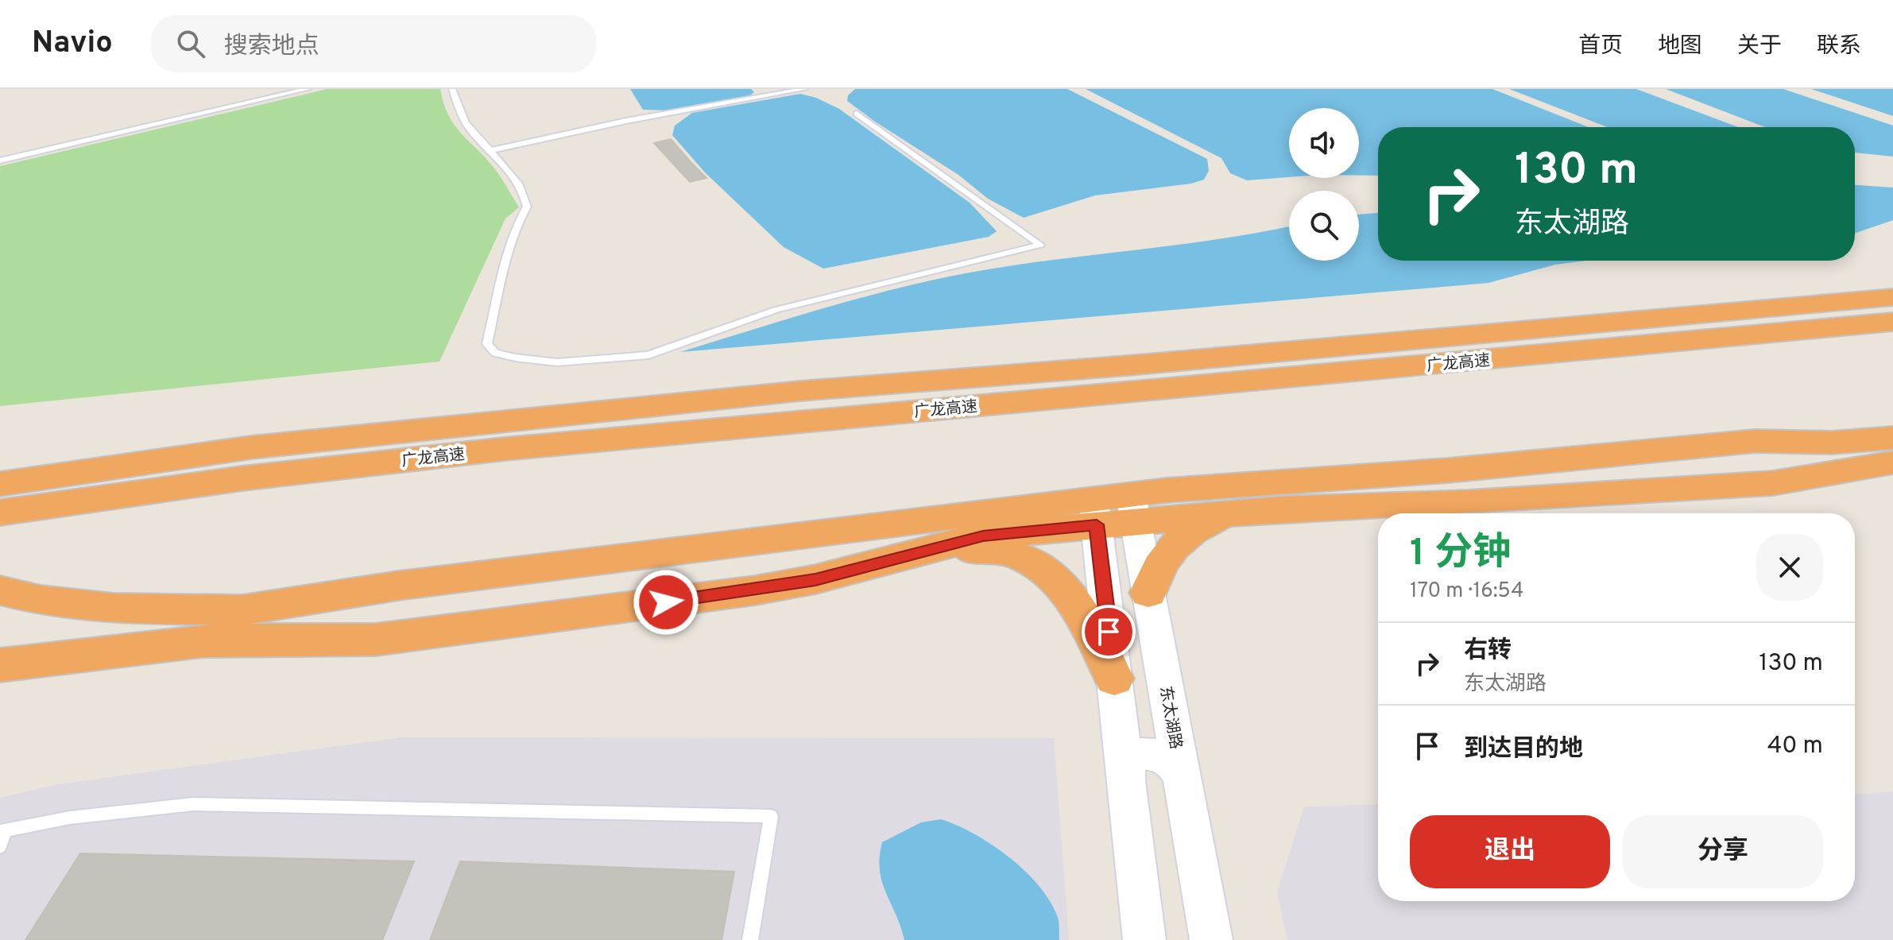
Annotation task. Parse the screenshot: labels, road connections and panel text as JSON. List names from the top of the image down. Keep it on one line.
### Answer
{"streets":{"highway":["广龙高速"],"main road":["东太湖路"]},"page":{"header":"Navio","search":"搜索地点","nav":["首页","地图","关于","联系"],"turn":["130 m","东太湖路"],"heading":["1 分钟","170 m · 16:54"],"list":[{"name":"右转","note":"东太湖路","value":"130 m"},{"name":"到达目的地","value":"40 m"}],"buttons":["退出","分享"]}}
